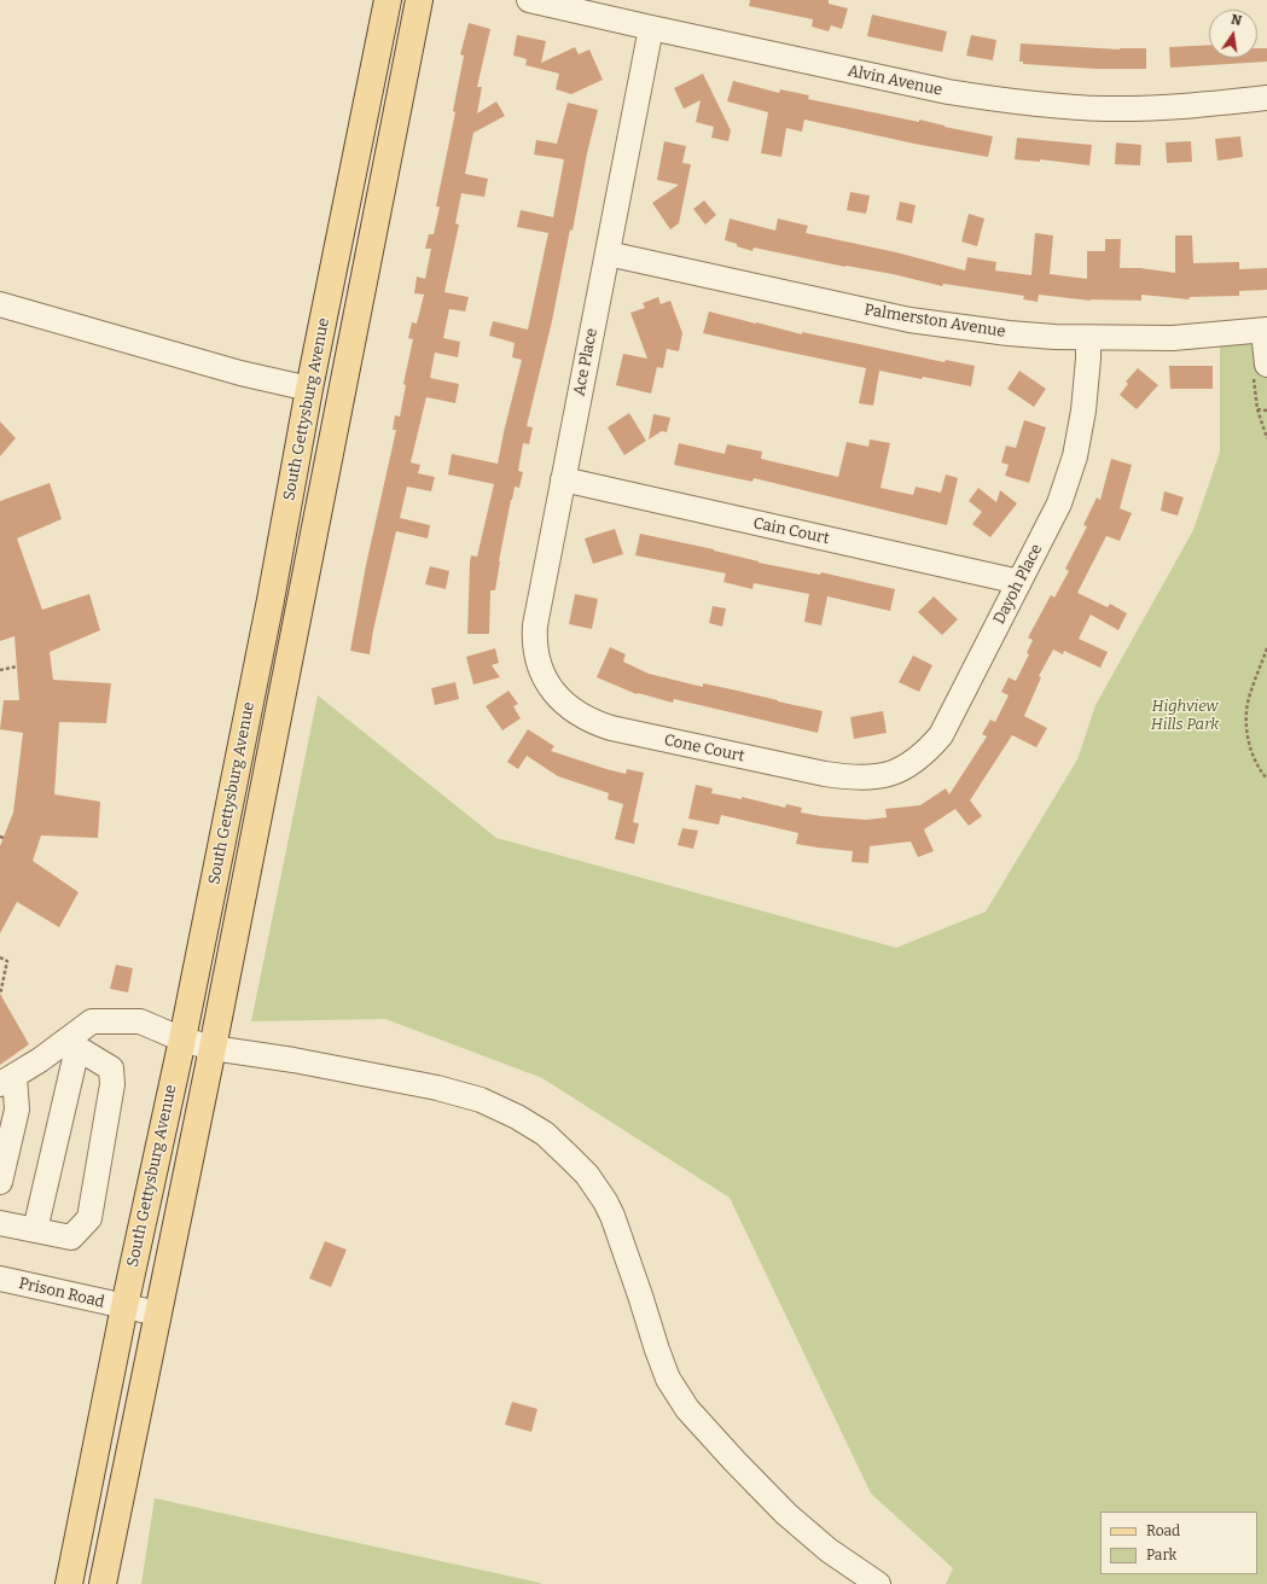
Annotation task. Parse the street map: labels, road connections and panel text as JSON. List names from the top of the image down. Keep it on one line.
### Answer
{"streets":{"main road":["South Gettysburg Avenue"],"street":["Alvin Avenue","Palmerston Avenue","Ace Place","Cain Court","Dayoh Place","Cone Court","Prison Road"]},"crossings":[["Alvin Avenue","Ace Place"],["Palmerston Avenue","Ace Place"],["Palmerston Avenue","Dayoh Place"],["Ace Place","Cain Court"],["Ace Place","Cone Court"],["South Gettysburg Avenue","Prison Road"],["Cain Court","Dayoh Place"],["Dayoh Place","Cone Court"]],"parks":["Highview Hills Park"],"legend":["Road","Park"],"north":"top"}
